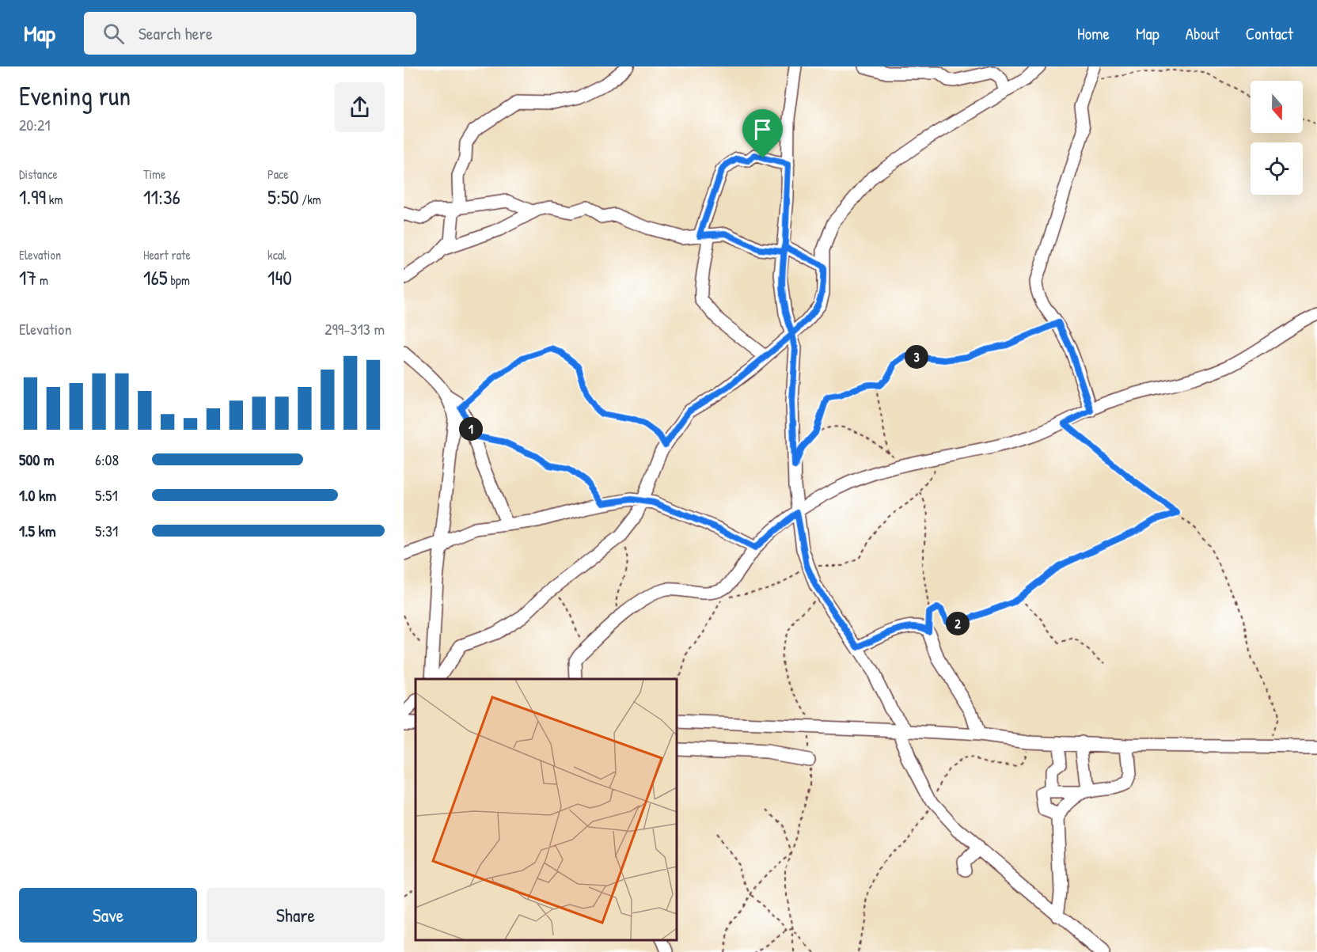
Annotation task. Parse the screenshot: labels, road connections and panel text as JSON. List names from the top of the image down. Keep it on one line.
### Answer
{"north":"bottom","page":{"header":"Map","search":"Search here","nav":["Home","Map","About","Contact"],"heading":["Evening run","20:21"],"stats":[["Distance","1.99 km"],["Time","11:36"],["Pace","5:50 /km"],["Elevation","17 m"],["Heart rate","165 bpm"],["kcal","140"]],"chart":["Elevation","299–313 m"],"pins":["3","1","2"],"list":[{"name":"500 m","note":"6:08"},{"name":"1.0 km","note":"5:51"},{"name":"1.5 km","note":"5:31"}],"buttons":["Save","Share"]}}
